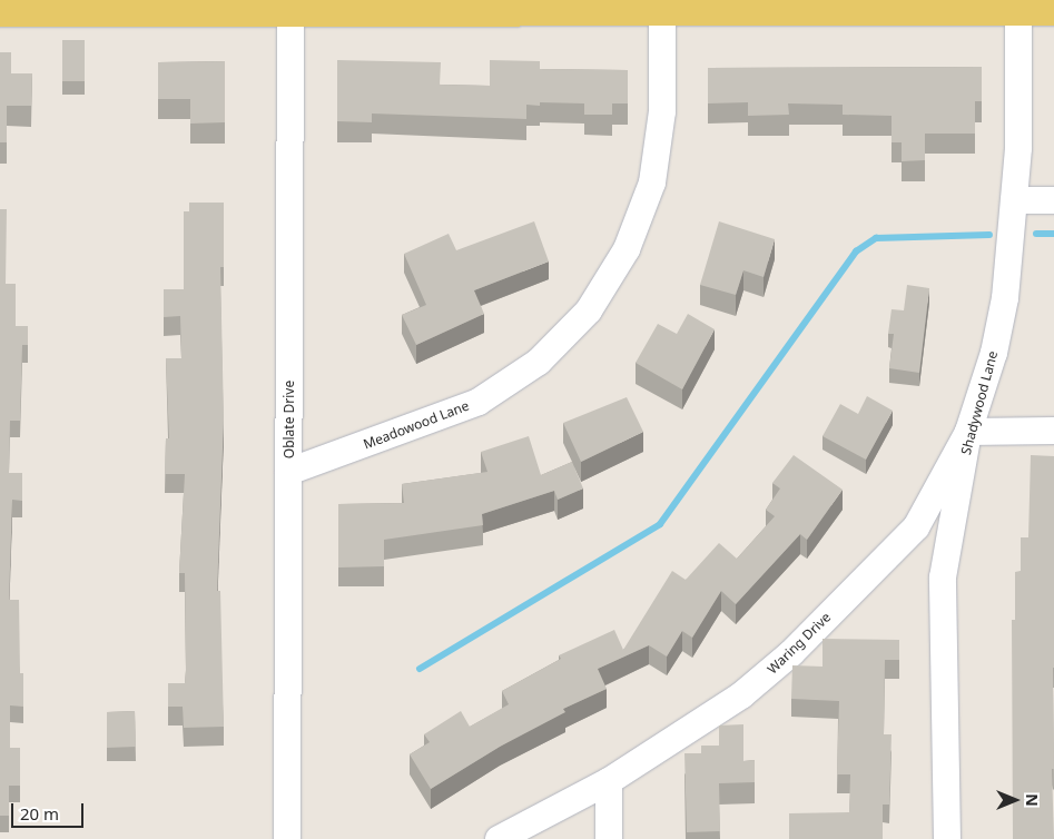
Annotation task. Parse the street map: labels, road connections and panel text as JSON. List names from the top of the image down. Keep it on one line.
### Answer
{"streets":{"street":["Shadywood Lane","Oblate Drive","Meadowood Lane","Waring Drive"]},"crossings":[["Shadywood Lane","Waring Drive"],["Oblate Drive","Meadowood Lane"]],"scale_bar":"20 m","north":"right"}
